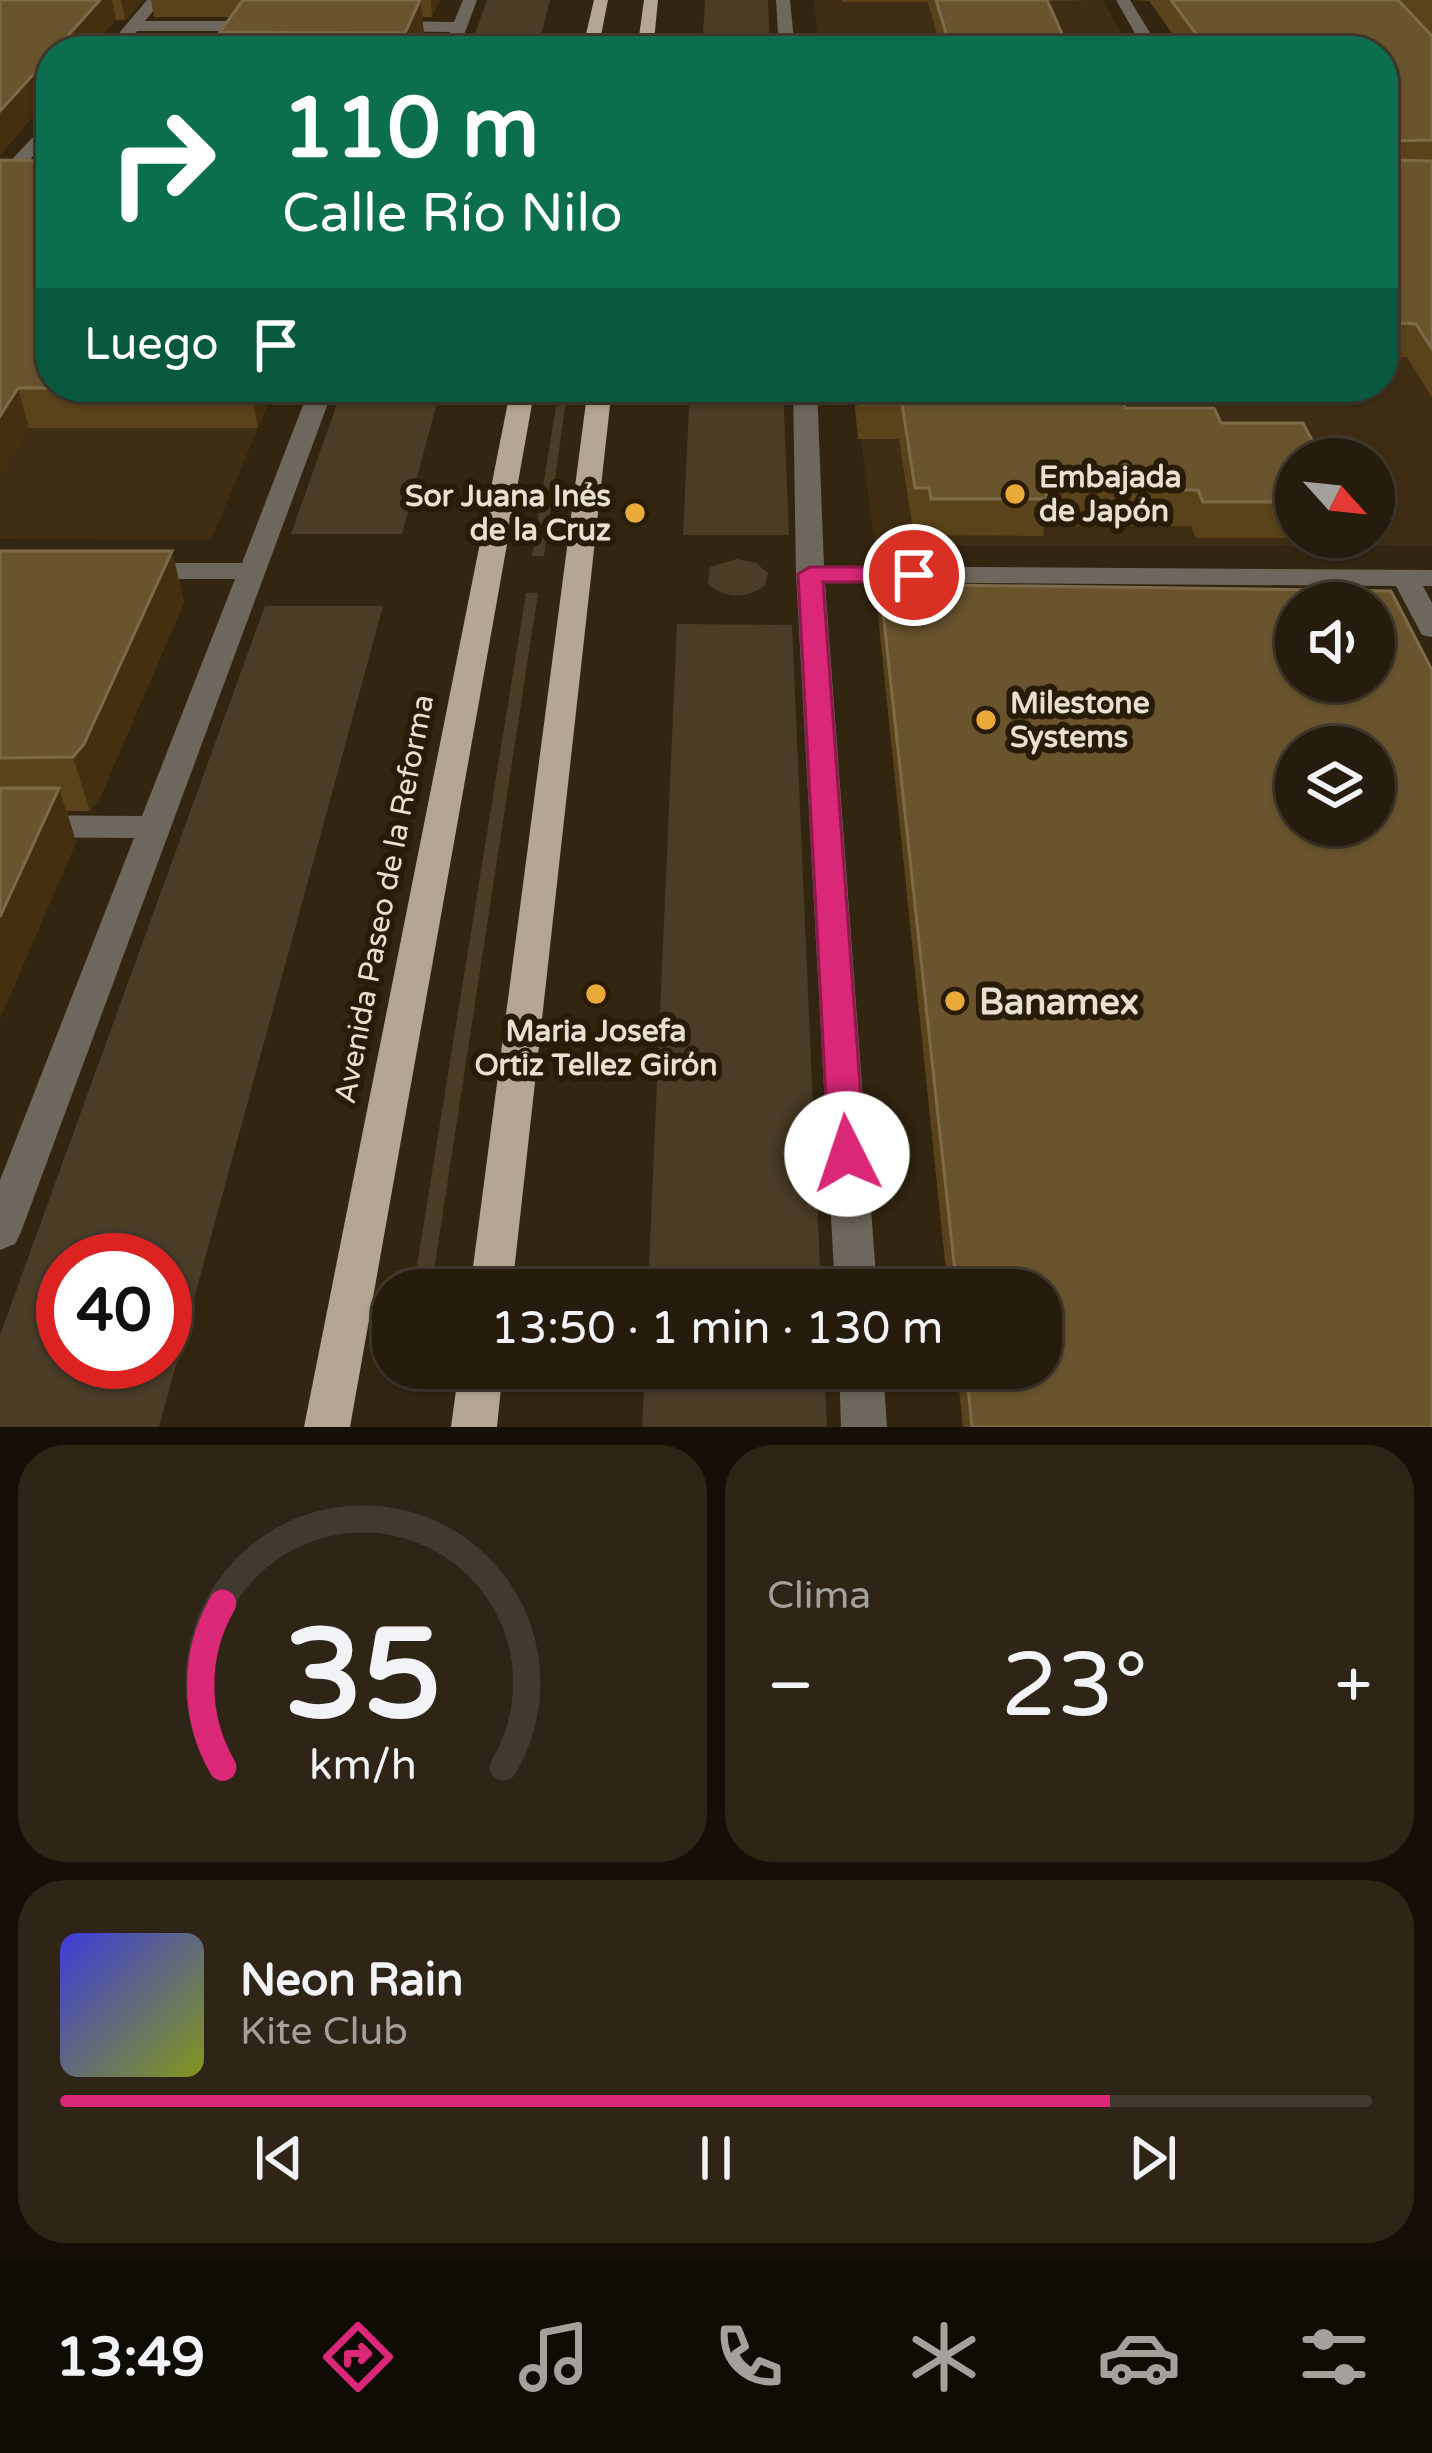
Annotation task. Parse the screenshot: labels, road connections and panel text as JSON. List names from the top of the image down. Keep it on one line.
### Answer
{"streets":{"main road":["Avenida Paseo de la Reforma"]},"places":["Embajada de Japón","Sor Juana Inés de la Cruz","Milestone Systems","Maria Josefa Ortiz Tellez Girón","Banamex"],"north":"bottom right","page":{"turn":["110 m","Calle Río Nilo"],"then":"Luego","limit":"40","trip":"13:50 · 1 min · 130 m","tile":"Clima","heat":["−","23°","+"],"song":["Neon Rain","Kite Club"],"tabs":"13:49","gauge":["35","km/h"]}}
